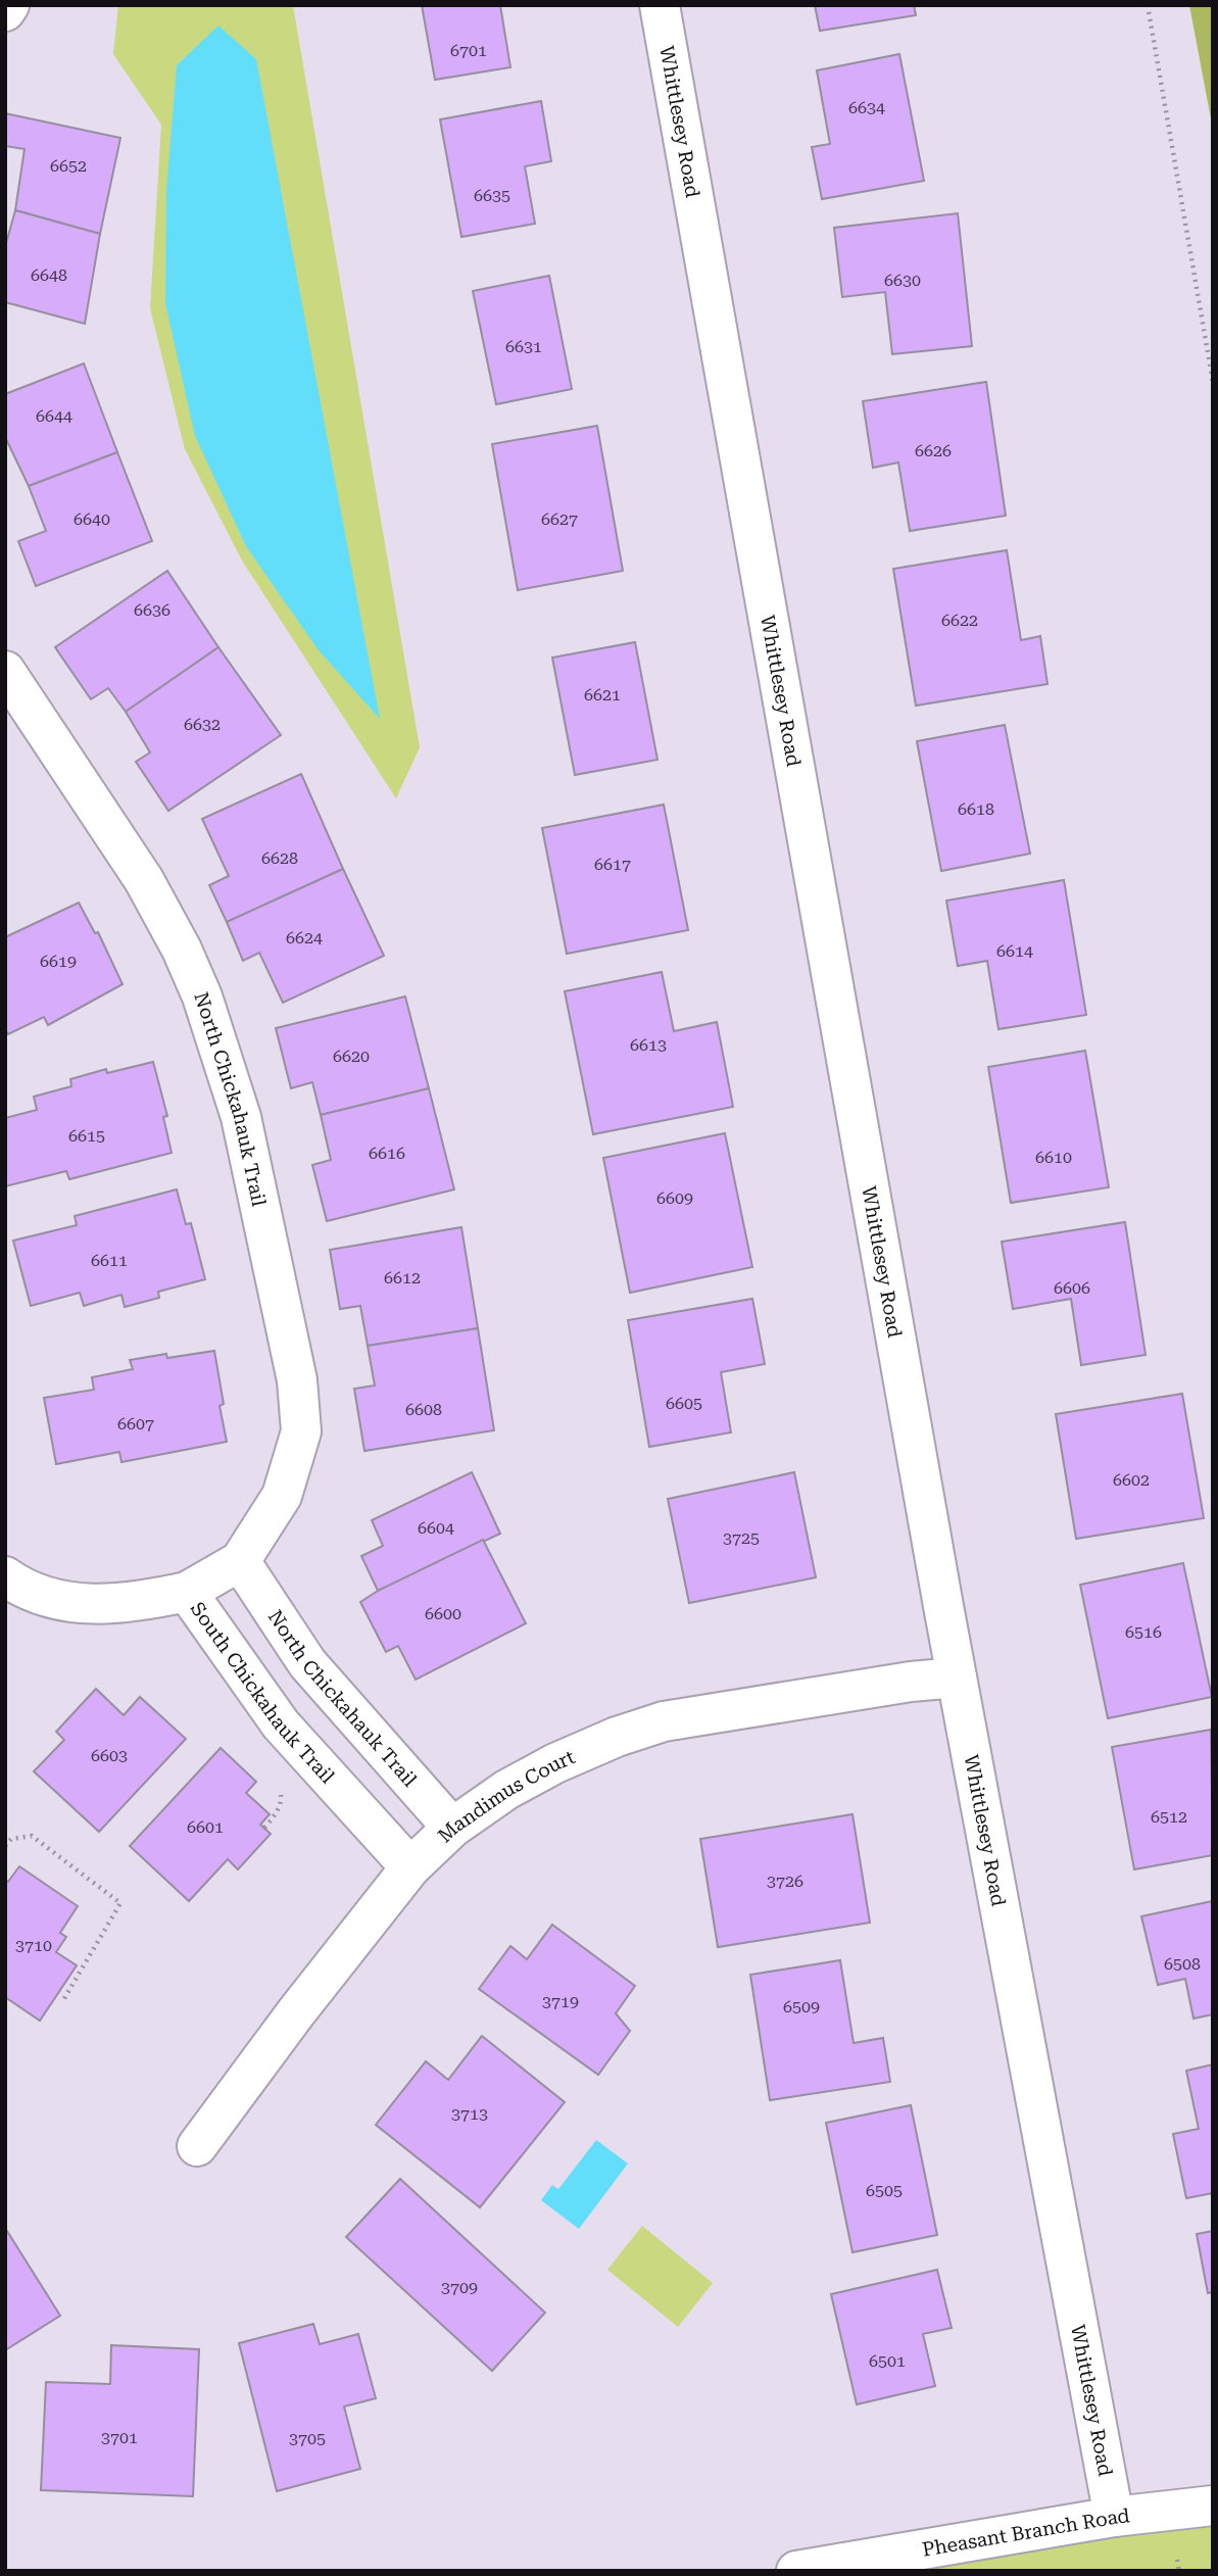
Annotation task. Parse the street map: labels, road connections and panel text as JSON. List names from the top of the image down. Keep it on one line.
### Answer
{"streets":{"street":["Whittlesey Road","North Chickahauk Trail","South Chickahauk Trail","Mandimus Court","Pheasant Branch Road"]},"crossings":[["Whittlesey Road","Mandimus Court"],["Whittlesey Road","Pheasant Branch Road"],["North Chickahauk Trail","South Chickahauk Trail"],["North Chickahauk Trail","Mandimus Court"],["South Chickahauk Trail","Mandimus Court"]],"house_numbers":["6701","6634","6652","6635","6648","6630","6631","6644","6626","6640","6627","6636","6622","6621","6632","6618","6628","6617","6624","6614","6619","6613","6620","6615","6616","6610","6609","6611","6612","6606","6605","6608","6607","6602","6604","3725","6600","6516","6603","6512","6601","3726","3710","6508","3719","6509","3713","6505","3709","6501","3701","3705"]}
